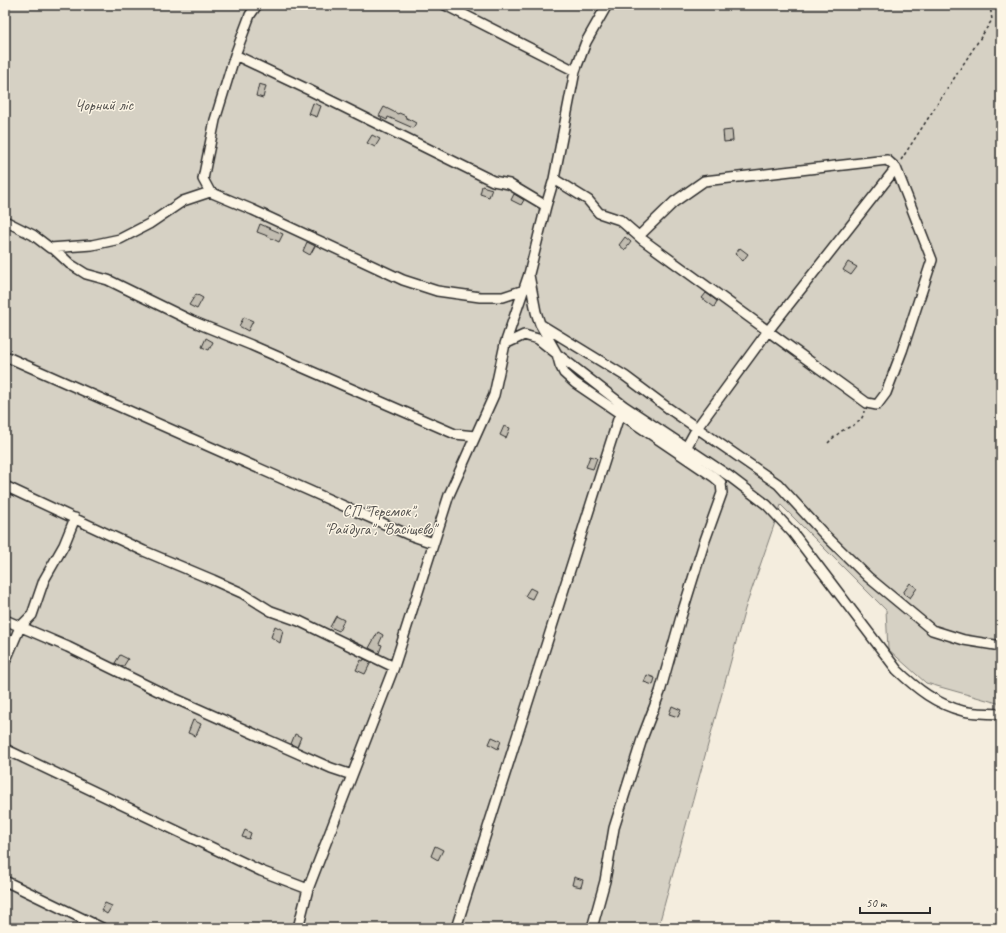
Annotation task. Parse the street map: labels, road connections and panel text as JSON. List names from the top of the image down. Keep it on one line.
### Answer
{"parks":["Чорний ліс","СП \"Теремок\", \"Райдуга\", \"Васіщєво\""],"scale_bar":"50 m"}
